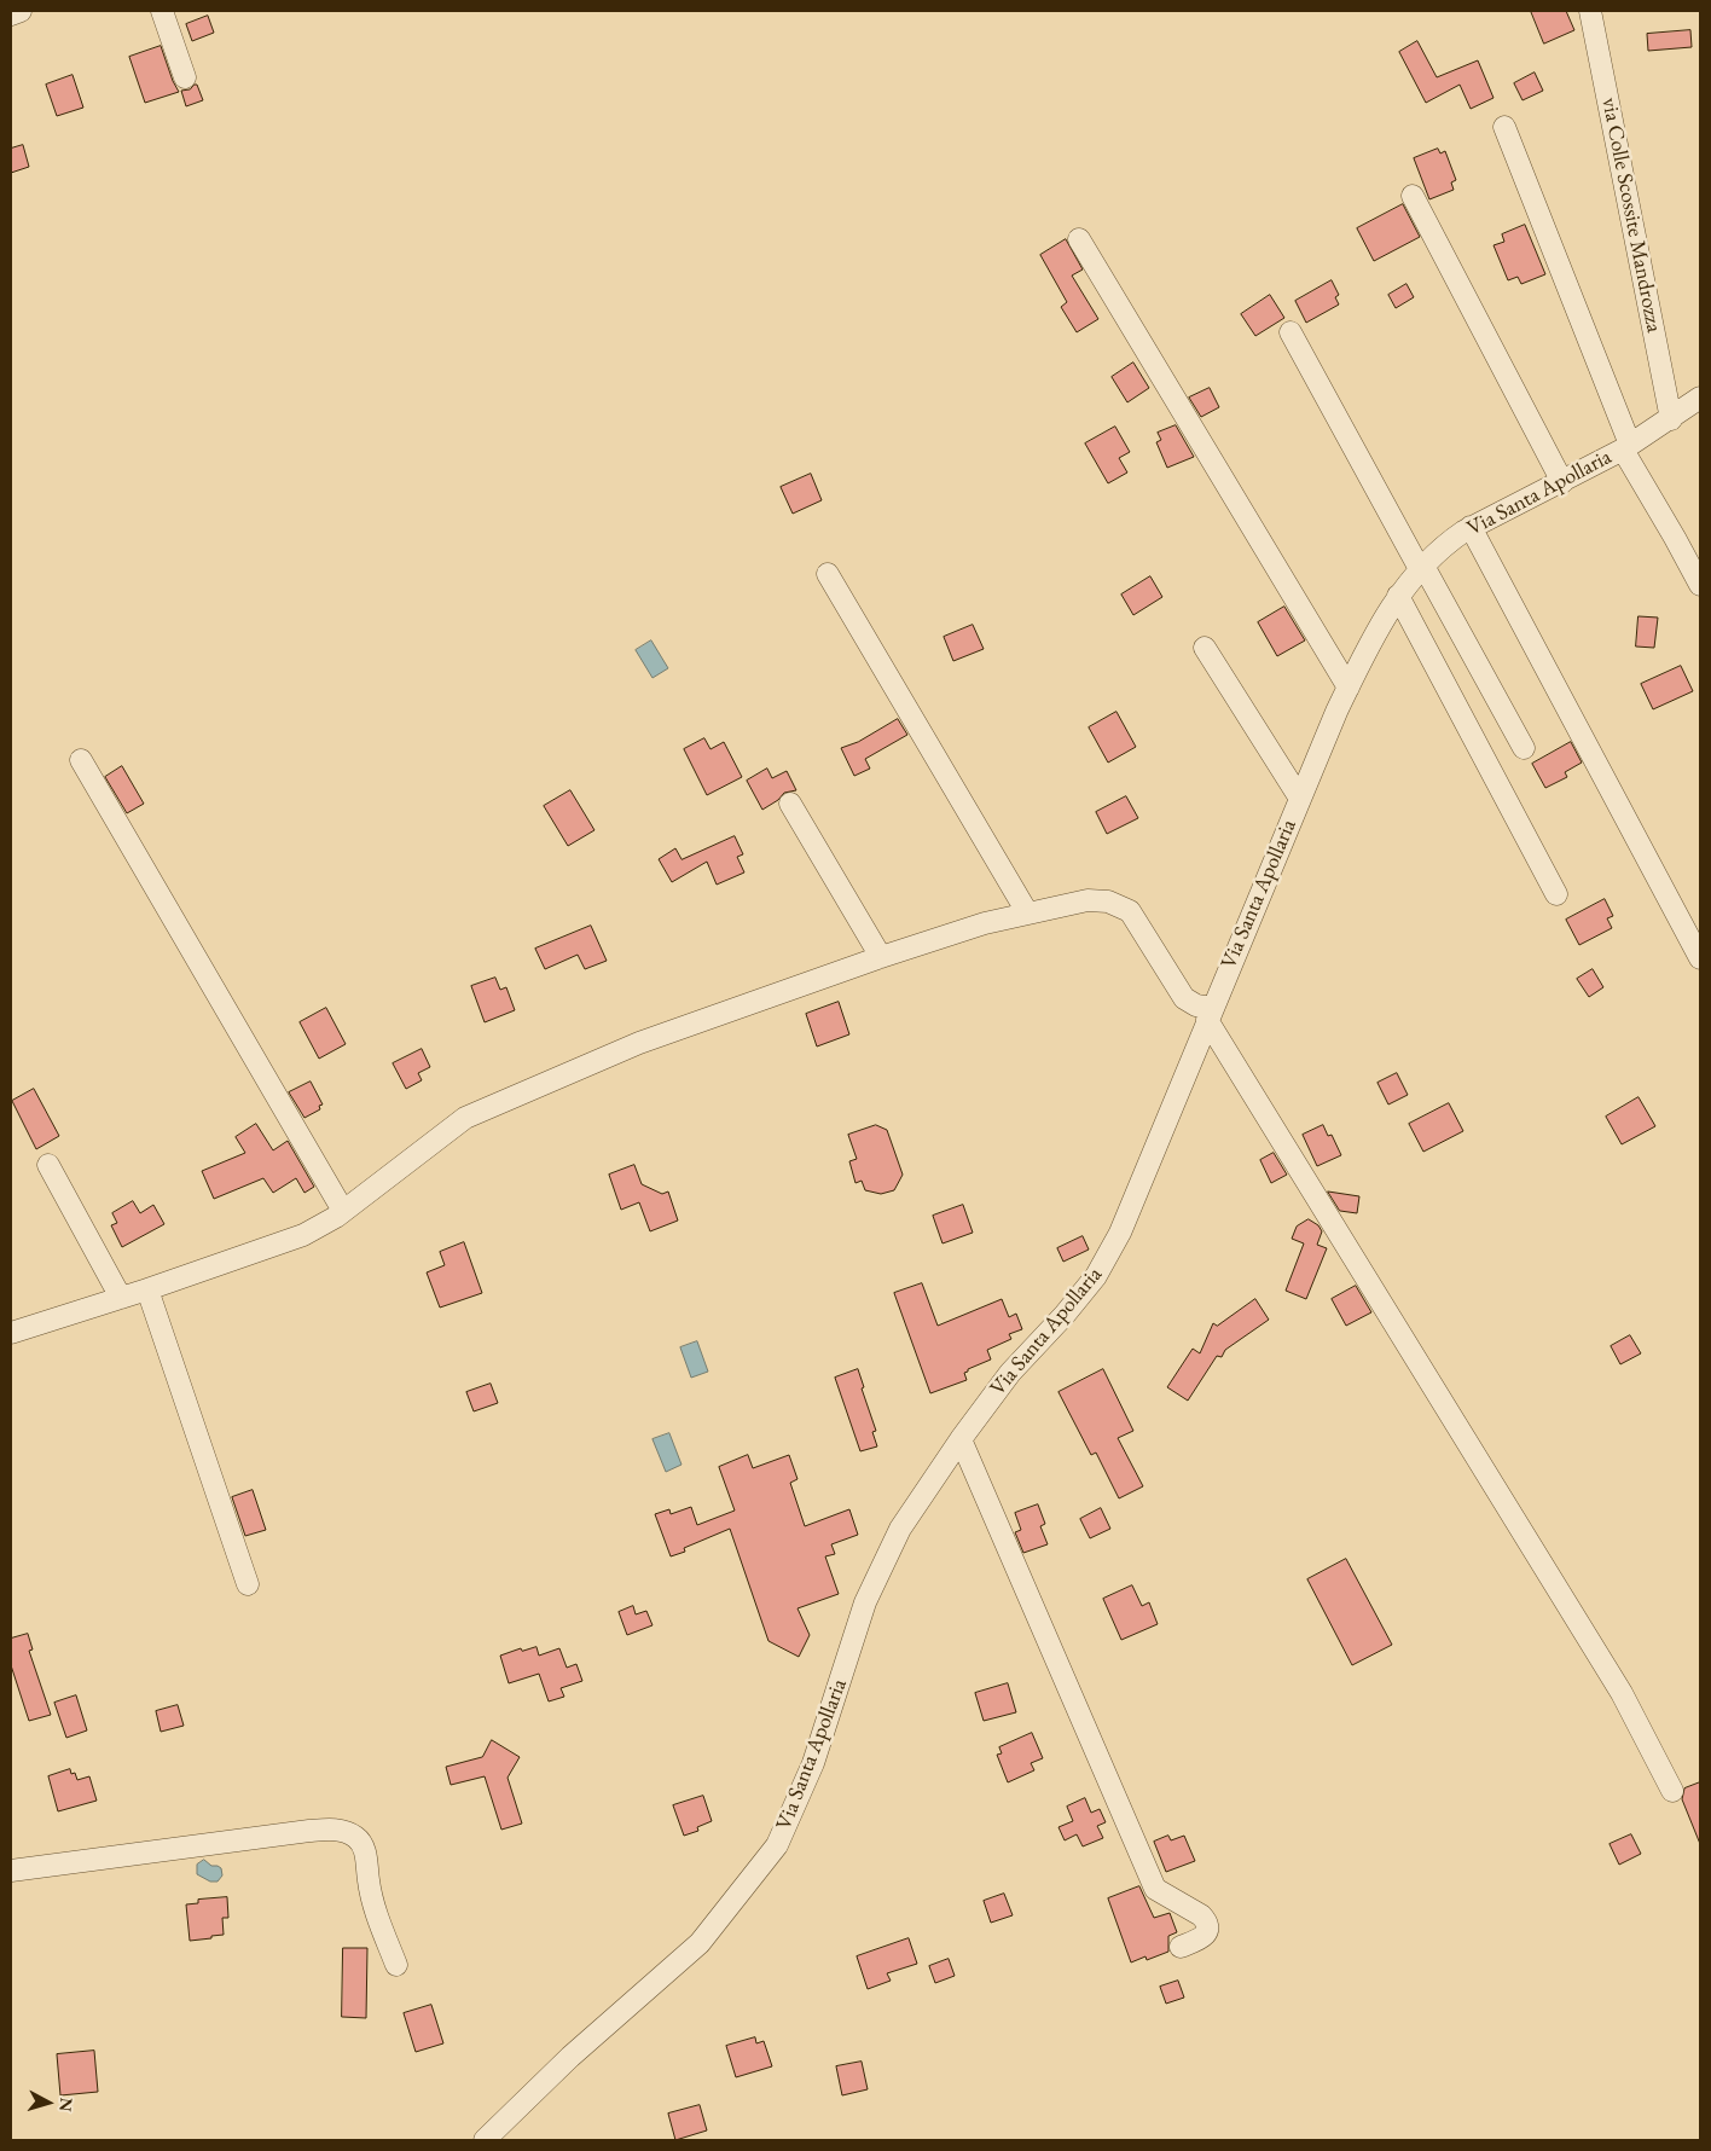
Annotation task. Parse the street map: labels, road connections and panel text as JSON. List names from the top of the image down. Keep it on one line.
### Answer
{"streets":{"street":["via Colle Scossite Mandrozza","Via Santa Apollaria"]},"crossings":[["via Colle Scossite Mandrozza","Via Santa Apollaria"]],"north":"right"}
